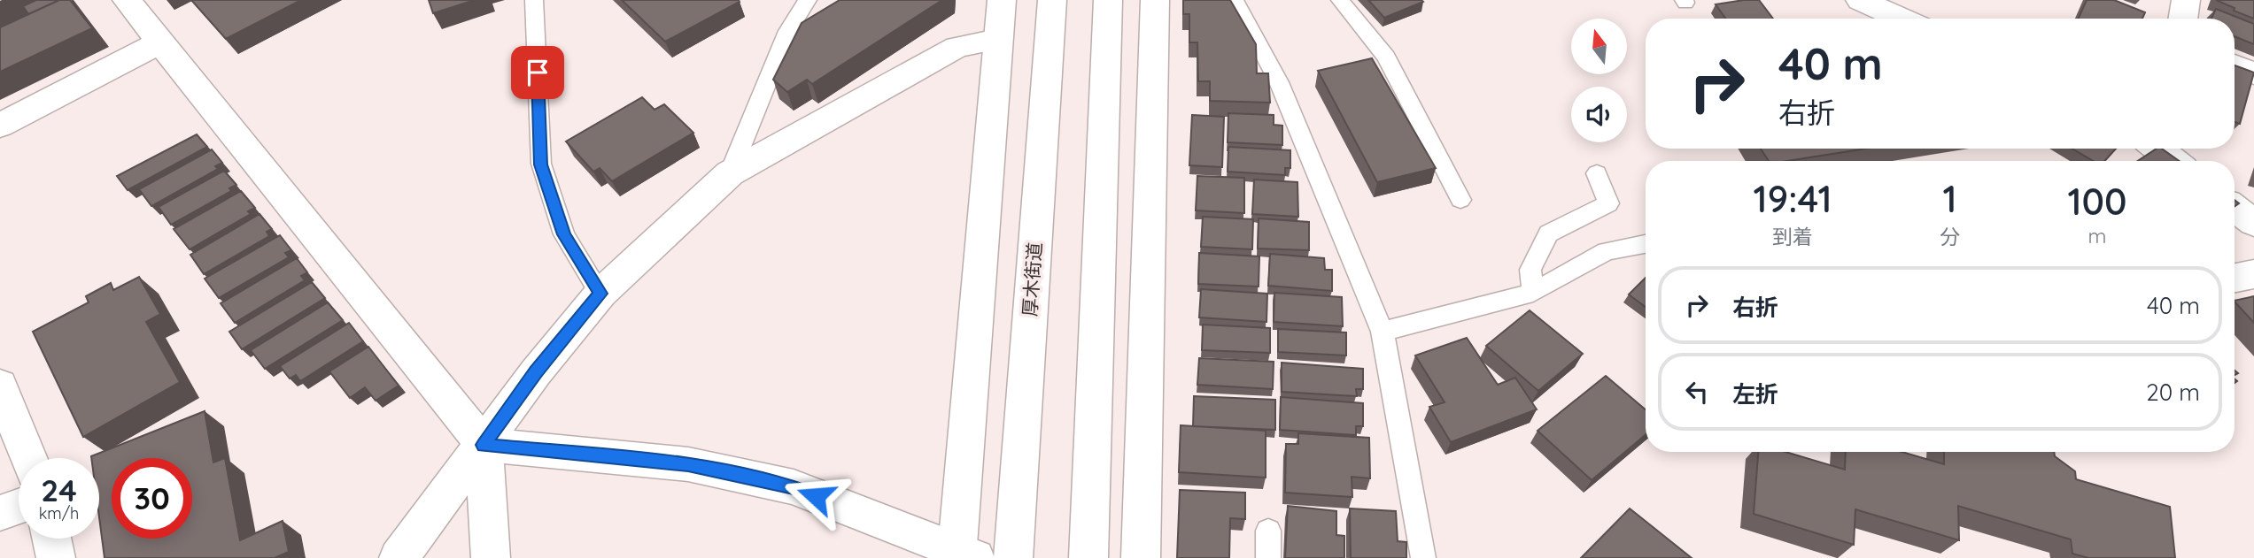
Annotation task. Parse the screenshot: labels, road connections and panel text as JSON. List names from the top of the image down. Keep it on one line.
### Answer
{"streets":{"main road":["厚木街道"]},"north":"top","page":{"turn":["40 m","右折"],"eta":["19:41","到着","1","分","100","m"],"list":[{"name":"右折","value":"40 m"},{"name":"左折","value":"20 m"}],"speed":"24 km/h","limit":"30"}}
